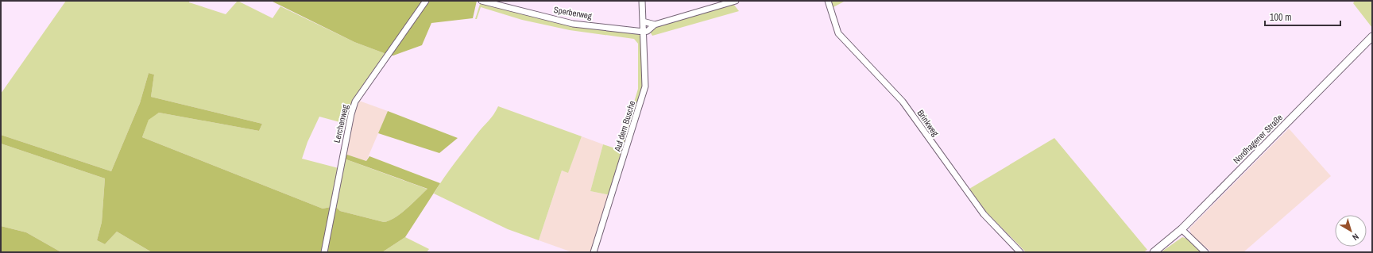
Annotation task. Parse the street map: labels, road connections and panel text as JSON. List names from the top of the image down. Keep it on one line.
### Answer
{"streets":{"street":["Sperberweg","Brinkweg","Lerchenweg","Auf dem Busche","Nordhagener Straße"]},"crossings":[["Sperberweg","Auf dem Busche"]],"scale_bar":"100 m","north":"bottom right"}
